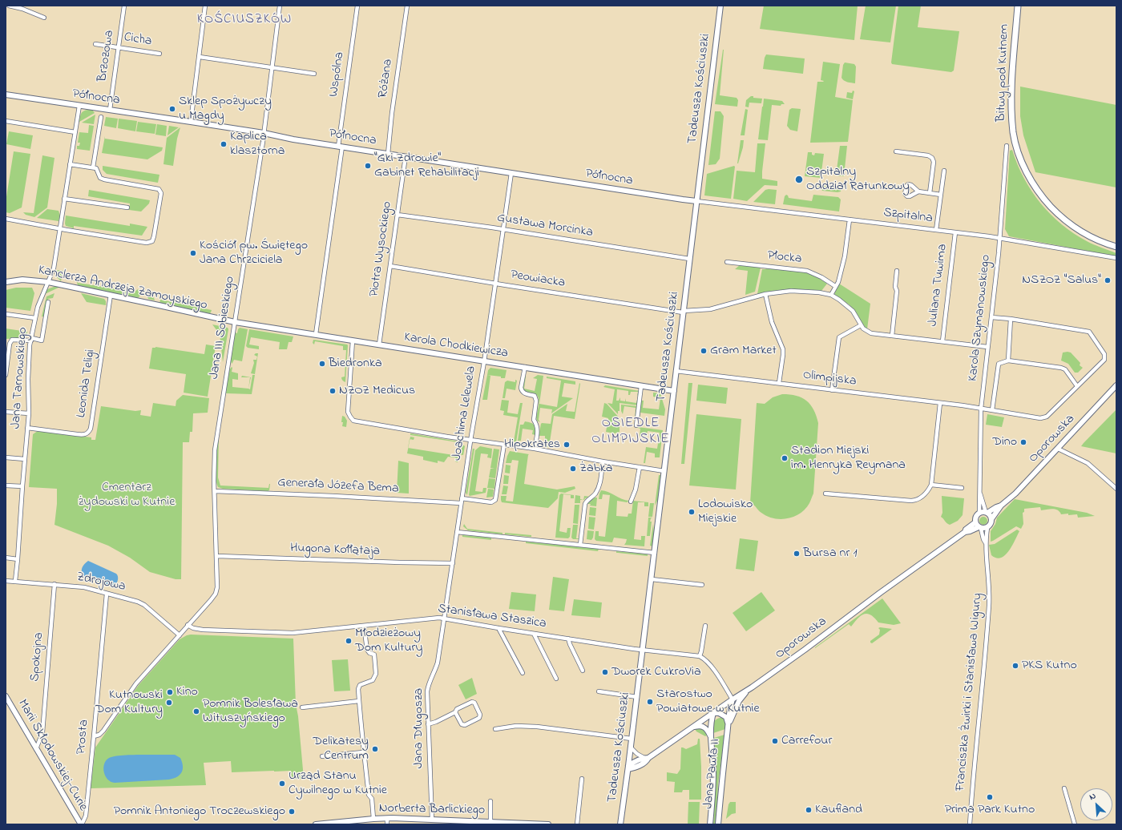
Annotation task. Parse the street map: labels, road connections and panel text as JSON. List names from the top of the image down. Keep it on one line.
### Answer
{"streets":{"main road":["Bitwy pod Kutnem"],"street":["Cicha","Brzozowa","Wspólna","Różana","Tadeusza Kościuszki","Północna","Szpitalna","Gustawa Morcinka","Piotra Wysockiego","Płocka","Peowiacka","Juliana Tuwima","Kanclerza Andrzeja Zamoyskiego","Karola Szymanowskiego","Jana III Sobieskiego","Karola Chodkiewicza","Jana Tarnowskiego","Olimpijska","Leonida Teligi","Joachima Lelewela","Oporowska","Generała Józefa Bema","Hugona Kołłątaja","Zdrojowa","Stanisława Staszica","Spokojna","Franciszka Żwirki i Stanisława Wigury","Jana Długosza","Prosta","Marii Skłodowskiej-Curie","Jana Pawła II","Norberta Barlickiego"]},"crossings":[["Cicha","Brzozowa"],["Brzozowa","Północna"],["Wspólna","Północna"],["Wspólna","Karola Chodkiewicza"],["Różana","Północna"],["Tadeusza Kościuszki","Północna"],["Tadeusza Kościuszki","Szpitalna"],["Tadeusza Kościuszki","Gustawa Morcinka"],["Tadeusza Kościuszki","Peowiacka"],["Tadeusza Kościuszki","Karola Chodkiewicza"],["Tadeusza Kościuszki","Olimpijska"],["Tadeusza Kościuszki","Oporowska"],["Tadeusza Kościuszki","Stanisława Staszica"],["Północna","Szpitalna"],["Północna","Piotra Wysockiego"],["Północna","Jana III Sobieskiego"],["Północna","Jana Tarnowskiego"],["Północna","Joachima Lelewela"],["Szpitalna","Juliana Tuwima"],["Szpitalna","Karola Szymanowskiego"],["Gustawa Morcinka","Piotra Wysockiego"],["Gustawa Morcinka","Joachima Lelewela"],["Piotra Wysockiego","Peowiacka"],["Piotra Wysockiego","Karola Chodkiewicza"],["Peowiacka","Joachima Lelewela"],["Kanclerza Andrzeja Zamoyskiego","Jana III Sobieskiego"],["Kanclerza Andrzeja Zamoyskiego","Karola Chodkiewicza"],["Kanclerza Andrzeja Zamoyskiego","Jana Tarnowskiego"],["Kanclerza Andrzeja Zamoyskiego","Leonida Teligi"],["Karola Szymanowskiego","Olimpijska"],["Karola Szymanowskiego","Oporowska"],["Karola Szymanowskiego","Franciszka Żwirki i Stanisława Wigury"],["Jana III Sobieskiego","Karola Chodkiewicza"],["Jana III Sobieskiego","Generała Józefa Bema"],["Jana III Sobieskiego","Hugona Kołłątaja"],["Jana III Sobieskiego","Zdrojowa"],["Jana III Sobieskiego","Stanisława Staszica"],["Jana III Sobieskiego","Prosta"],["Karola Chodkiewicza","Joachima Lelewela"],["Jana Tarnowskiego","Leonida Teligi"],["Jana Tarnowskiego","Zdrojowa"],["Joachima Lelewela","Generała Józefa Bema"],["Joachima Lelewela","Hugona Kołłątaja"],["Joachima Lelewela","Stanisława Staszica"],["Joachima Lelewela","Jana Długosza"],["Oporowska","Franciszka Żwirki i Stanisława Wigury"],["Oporowska","Jana Pawła II"],["Zdrojowa","Spokojna"],["Zdrojowa","Prosta"],["Stanisława Staszica","Jana Długosza"],["Spokojna","Marii Skłodowskiej-Curie"],["Jana Długosza","Norberta Barlickiego"],["Prosta","Marii Skłodowskiej-Curie"]],"districts":["KOŚCIUSZKÓW","OSIEDLE OLIMPIJSKIE"],"parks":["Cmentarz żydowski w Kutnie"],"places":["Sklep Spożywczy u Magdy","Kaplica klasztorna","\"Gki Zdrowie\" Gabinet Rehabilitacji","Szpitalny Oddział Ratunkowy","Kościół pw. Świętego Jana Chrzciciela","NSZOZ \"Salus\"","Gram Market","Biedronka","NZOZ Medicus","Dino","Hipokrates","Stadion Miejski im. Henryka Reymana","Żabka","Lodowisko Miejskie","Bursa nr 1","Młodzieżowy Dom Kultury","PKS Kutno","Dworek CukroVia","Kino","Starostwo Powiatowe w Kutnie","Kutnowski Dom Kultury","Pomnik Bolesława Wituszyńskiego","Carrefour","Delikatesy Centrum","Urząd Stanu Cywilnego w Kutnie","Prima Park Kutno","Kaufland","Pomnik Antoniego Troczewskiego"],"north":"top left"}
